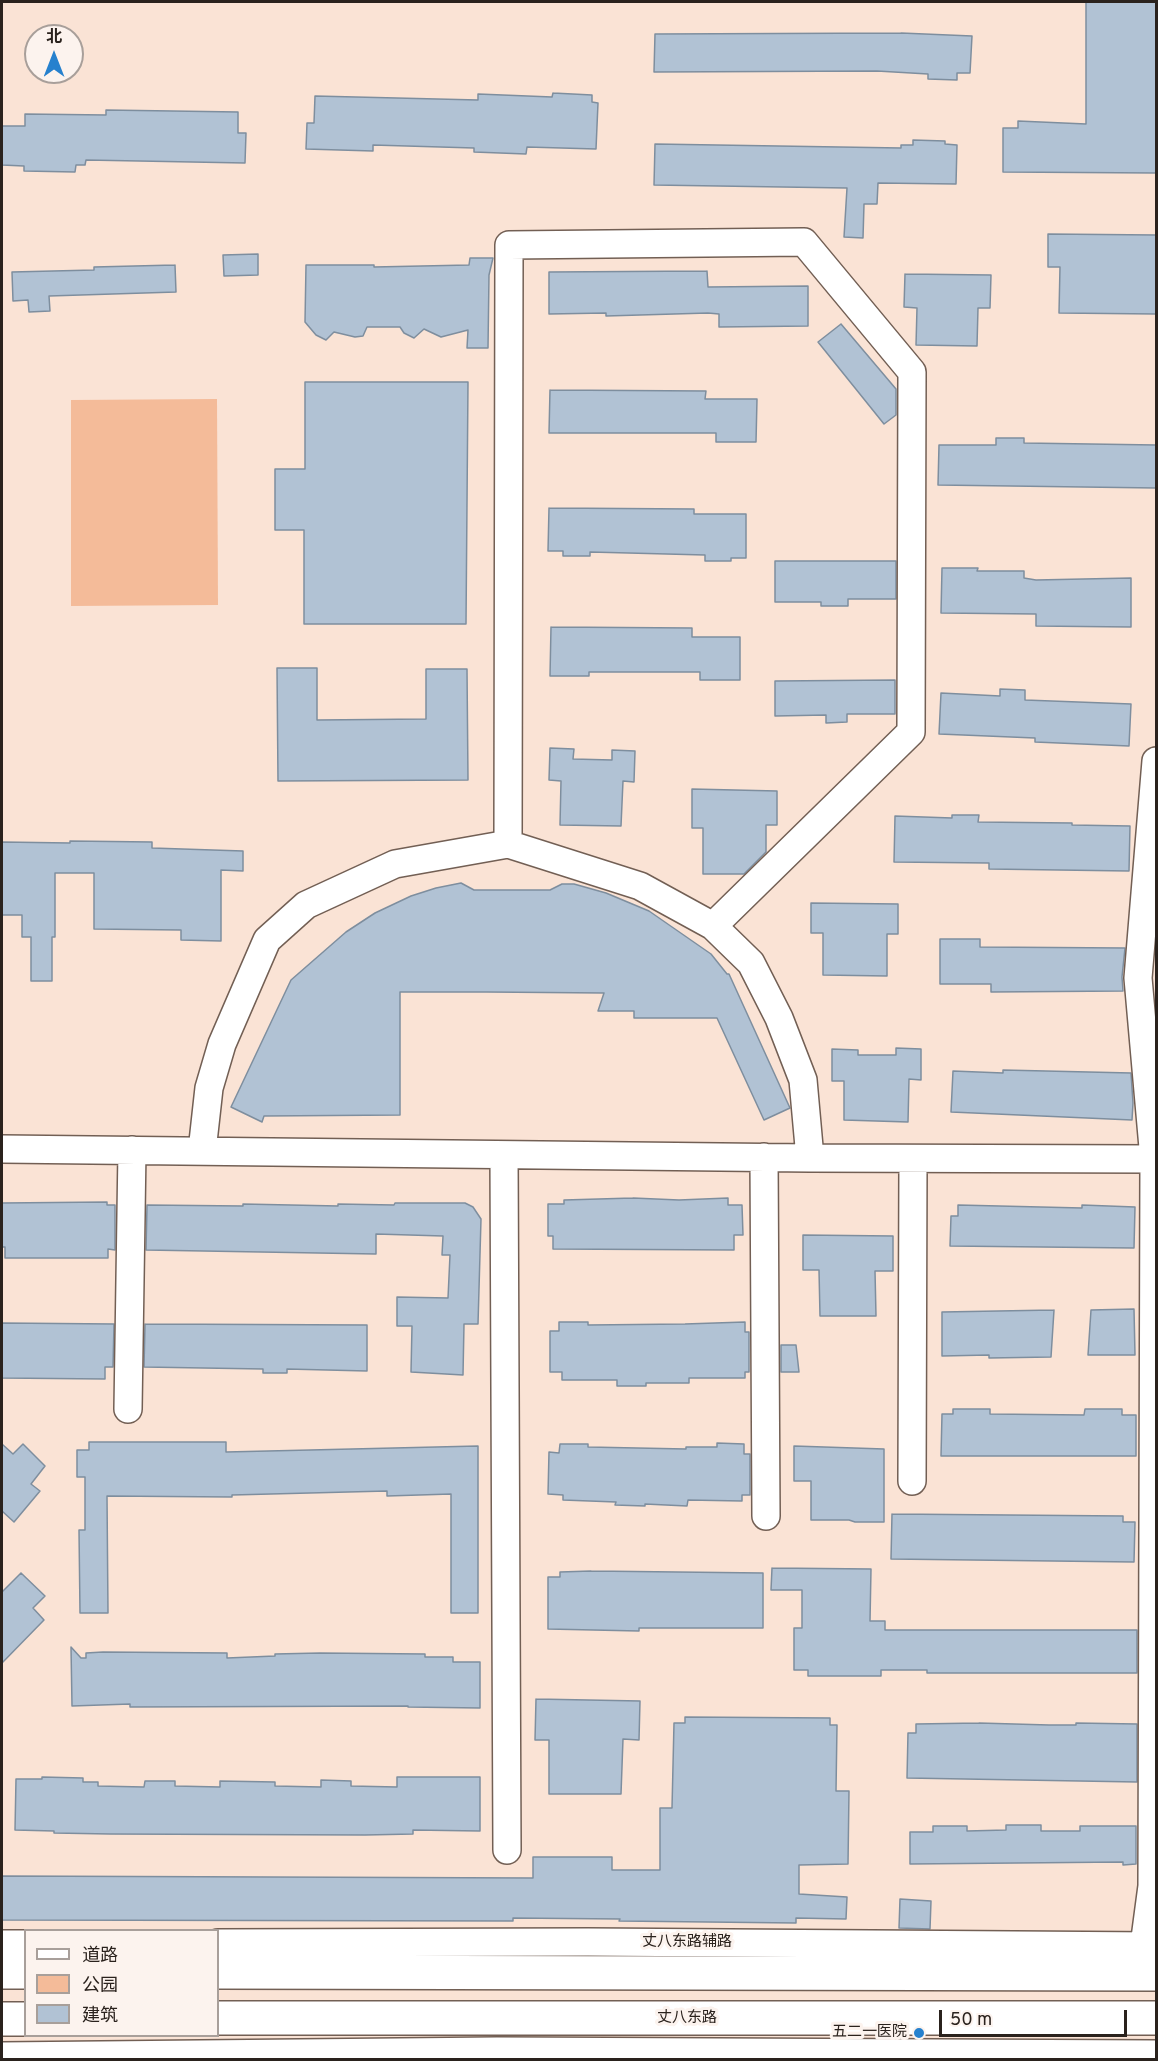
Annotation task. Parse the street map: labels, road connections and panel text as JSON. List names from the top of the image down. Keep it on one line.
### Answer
{"streets":{"main road":["丈八东路"],"street":["丈八东路辅路"]},"places":["五二一医院"],"legend":["道路","公园","建筑"],"scale_bar":"50 m","north":"top"}
